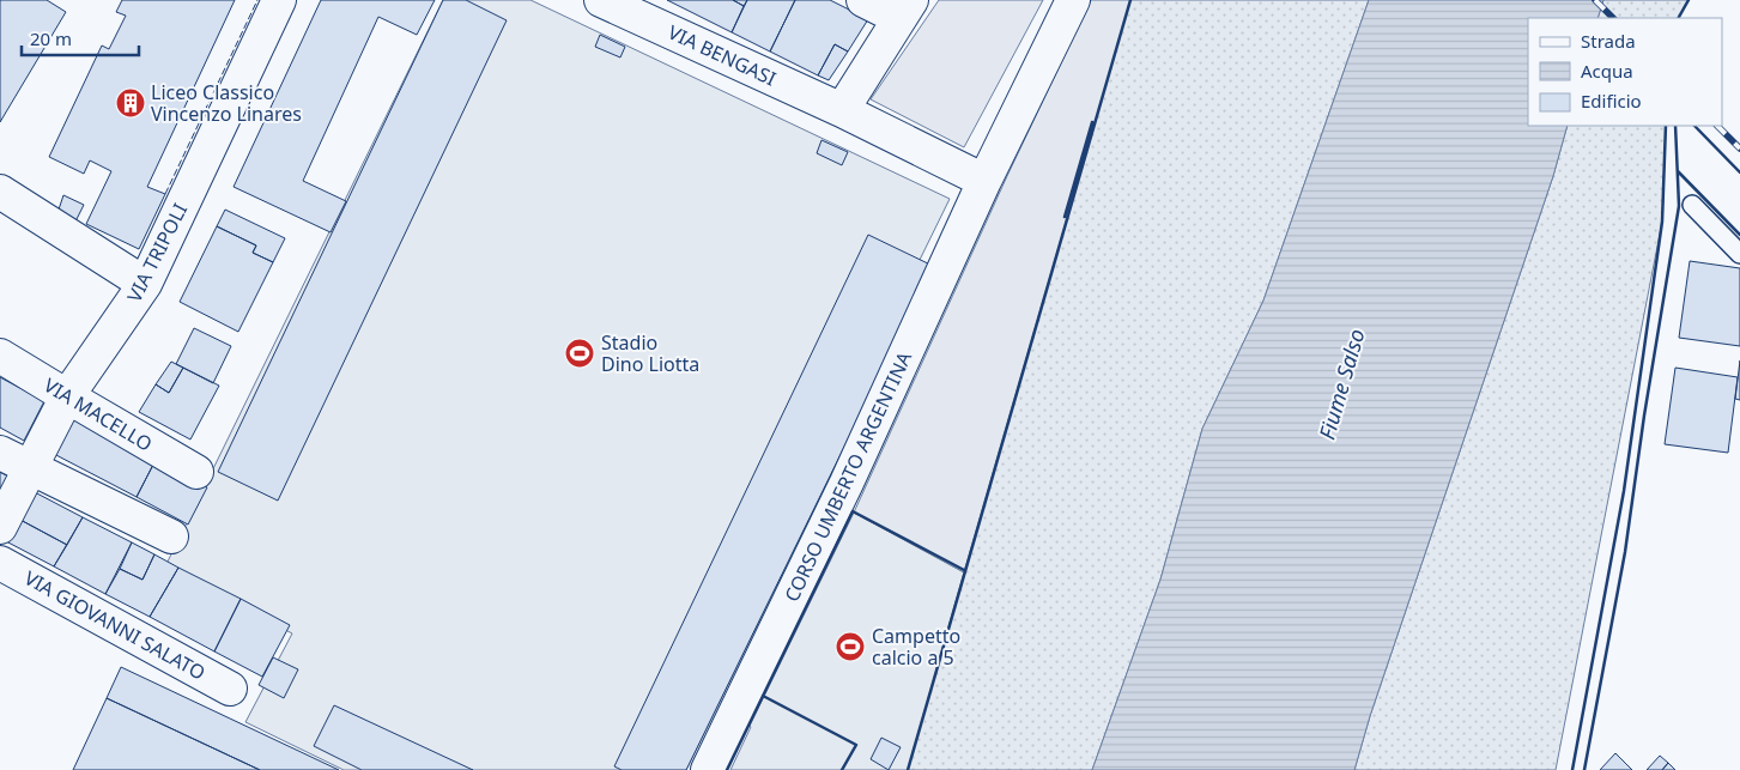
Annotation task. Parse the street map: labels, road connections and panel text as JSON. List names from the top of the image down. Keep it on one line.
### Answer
{"streets":{"street":["VIA BENGASI","VIA TRIPOLI","VIA MACELLO","CORSO UMBERTO ARGENTINA","VIA GIOVANNI SALATO"]},"crossings":[["VIA BENGASI","CORSO UMBERTO ARGENTINA"],["VIA TRIPOLI","VIA MACELLO"]],"water":["Fiume Salso"],"places":{"building":["Liceo Classico Vincenzo Linares"],"sports":["Stadio Dino Liotta","Campetto calcio a 5"]},"legend":["Strada","Acqua","Edificio"],"scale_bar":"20 m"}
